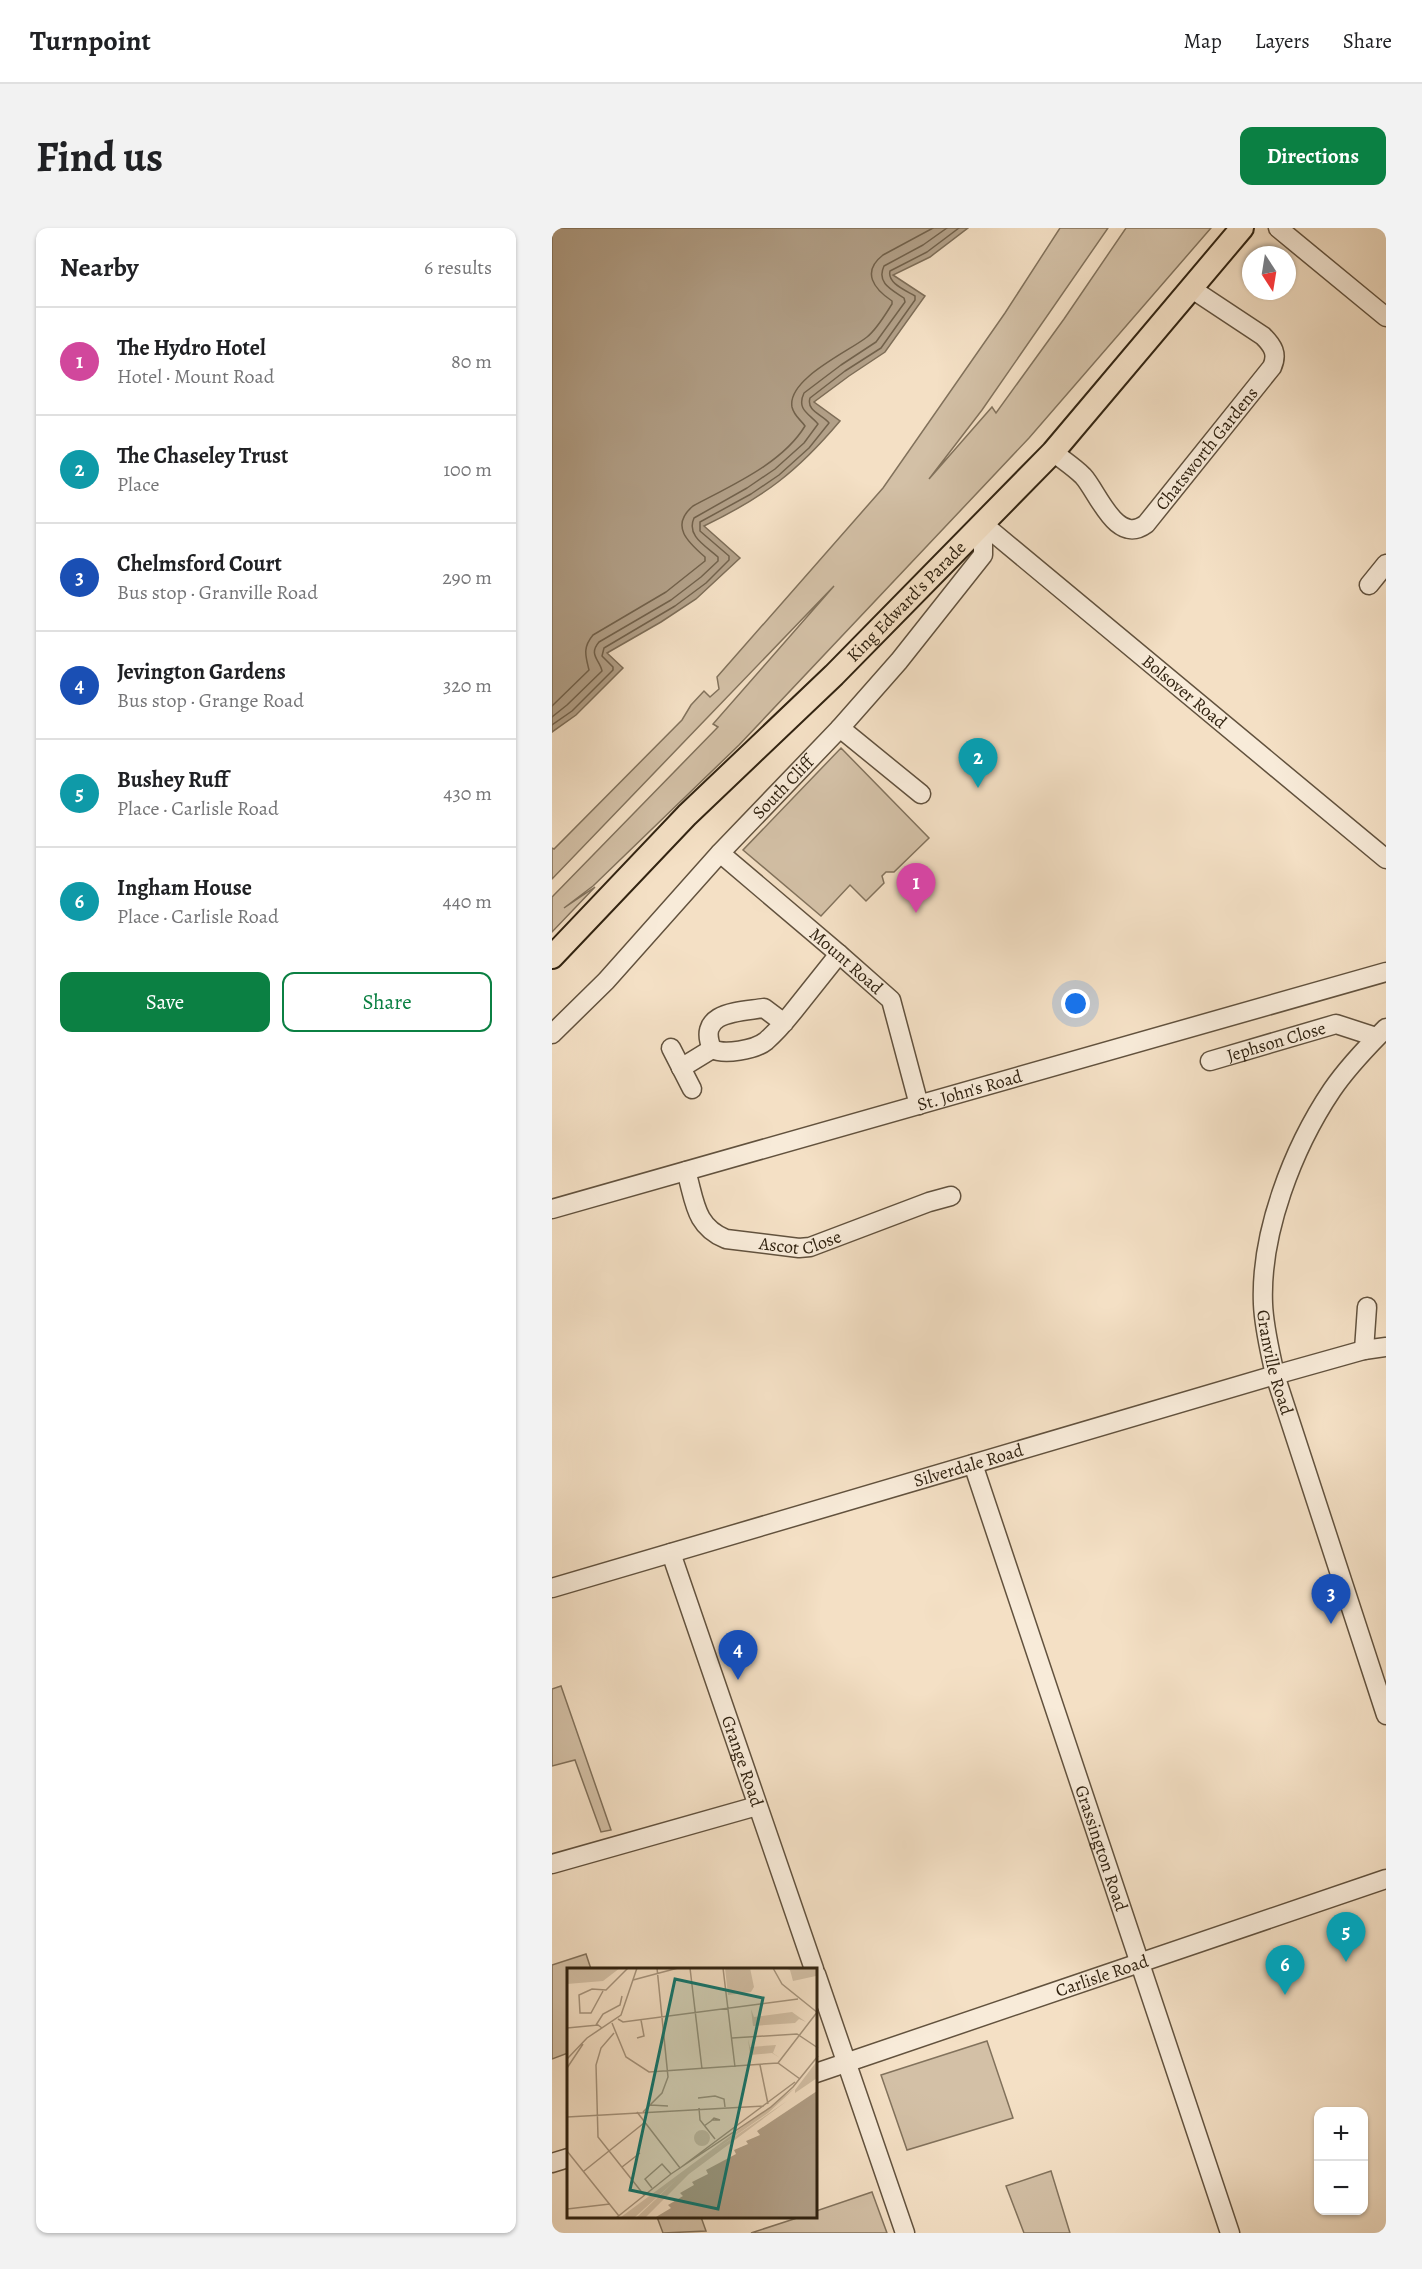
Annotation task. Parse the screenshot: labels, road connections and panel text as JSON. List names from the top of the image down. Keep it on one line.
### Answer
{"streets":{"main road":["King Edward's Parade"],"street":["Chatsworth Gardens","Bolsover Road","South Cliff","Mount Road","Jephson Close","St. John's Road","Ascot Close","Granville Road","Silverdale Road","Grange Road","Grassington Road","Carlisle Road"]},"crossings":[["Chatsworth Gardens","King Edward's Parade"],["King Edward's Parade","Bolsover Road"],["King Edward's Parade","South Cliff"],["Bolsover Road","South Cliff"],["South Cliff","Mount Road"],["Mount Road","St. John's Road"],["Jephson Close","Granville Road"],["St. John's Road","Ascot Close"],["Granville Road","Silverdale Road"],["Silverdale Road","Grange Road"],["Silverdale Road","Grassington Road"],["Grassington Road","Carlisle Road"]],"north":"bottom","page":{"header":"Turnpoint","nav":["Map","Layers","Share"],"buttons":["Directions",["Save","Share"]],"title":"Find us","heading":["Nearby","6 results"],"list":[{"mark":"1","name":"The Hydro Hotel","note":"Hotel · Mount Road","value":"80 m"},{"mark":"2","name":"The Chaseley Trust","note":"Place","value":"100 m"},{"mark":"3","name":"Chelmsford Court","note":"Bus stop · Granville Road","value":"290 m"},{"mark":"4","name":"Jevington Gardens","note":"Bus stop · Grange Road","value":"320 m"},{"mark":"5","name":"Bushey Ruff","note":"Place · Carlisle Road","value":"430 m"},{"mark":"6","name":"Ingham House","note":"Place · Carlisle Road","value":"440 m"}],"pins":["2","1","3","4","5","6"],"map_buttons":["+","−"]}}
